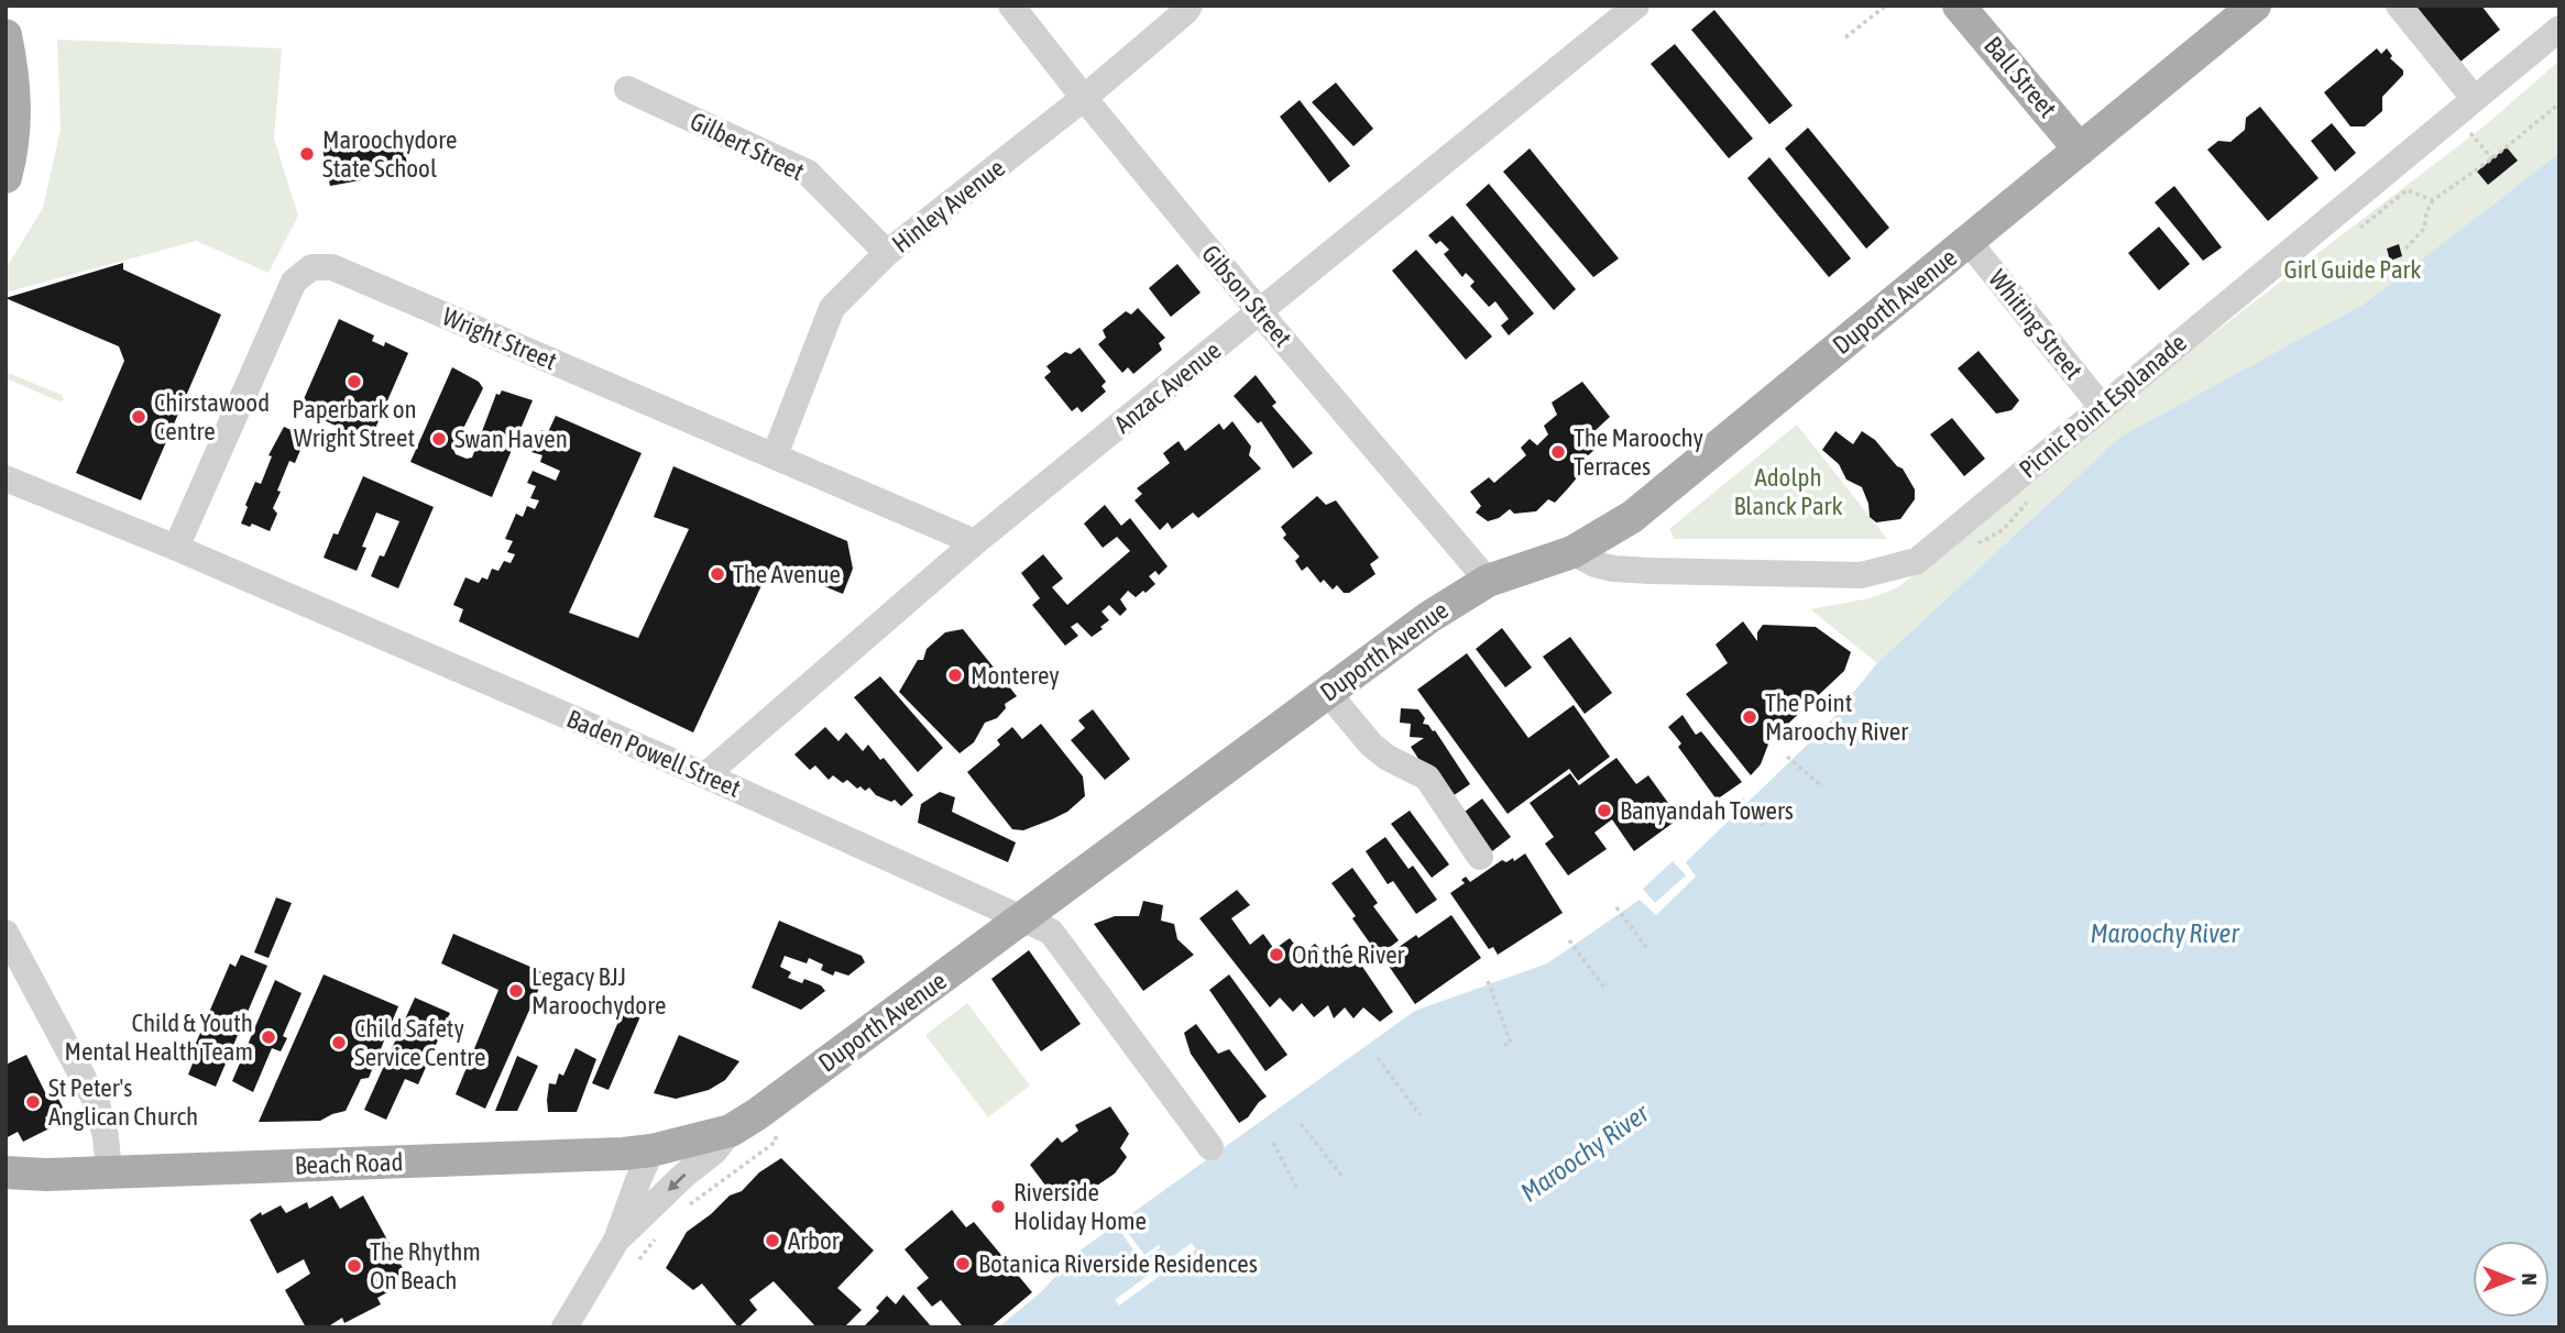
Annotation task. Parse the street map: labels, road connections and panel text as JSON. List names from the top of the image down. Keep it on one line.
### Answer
{"streets":{"main road":["Ball Street","Duporth Avenue","Beach Road"],"street":["Gilbert Street","Hinley Avenue","Gibson Street","Whiting Street","Wright Street","Anzac Avenue","Picnic Point Esplanade","Baden Powell Street"]},"crossings":[["Ball Street","Duporth Avenue"],["Gilbert Street","Hinley Avenue"],["Hinley Avenue","Gibson Street"],["Hinley Avenue","Wright Street"],["Gibson Street","Duporth Avenue"],["Gibson Street","Anzac Avenue"],["Duporth Avenue","Whiting Street"],["Duporth Avenue","Picnic Point Esplanade"],["Duporth Avenue","Baden Powell Street"],["Duporth Avenue","Beach Road"],["Whiting Street","Picnic Point Esplanade"],["Wright Street","Anzac Avenue"],["Wright Street","Baden Powell Street"],["Anzac Avenue","Baden Powell Street"]],"water":["Maroochy River"],"parks":["Girl Guide Park","Adolph Blanck Park"],"places":["Maroochydore State School","Paperbark on Wright Street","Chirstawood Centre","Swan Haven","The Maroochy Terraces","The Avenue","Monterey","The Point Maroochy River","Banyandah Towers","On the River","Legacy BJJ Maroochydore","Child & Youth Mental Health Team","Child Safety Service Centre","St Peter's Anglican Church","Riverside Holiday Home","Arbor","Botanica Riverside Residences","The Rhythm On Beach"],"north":"right"}
